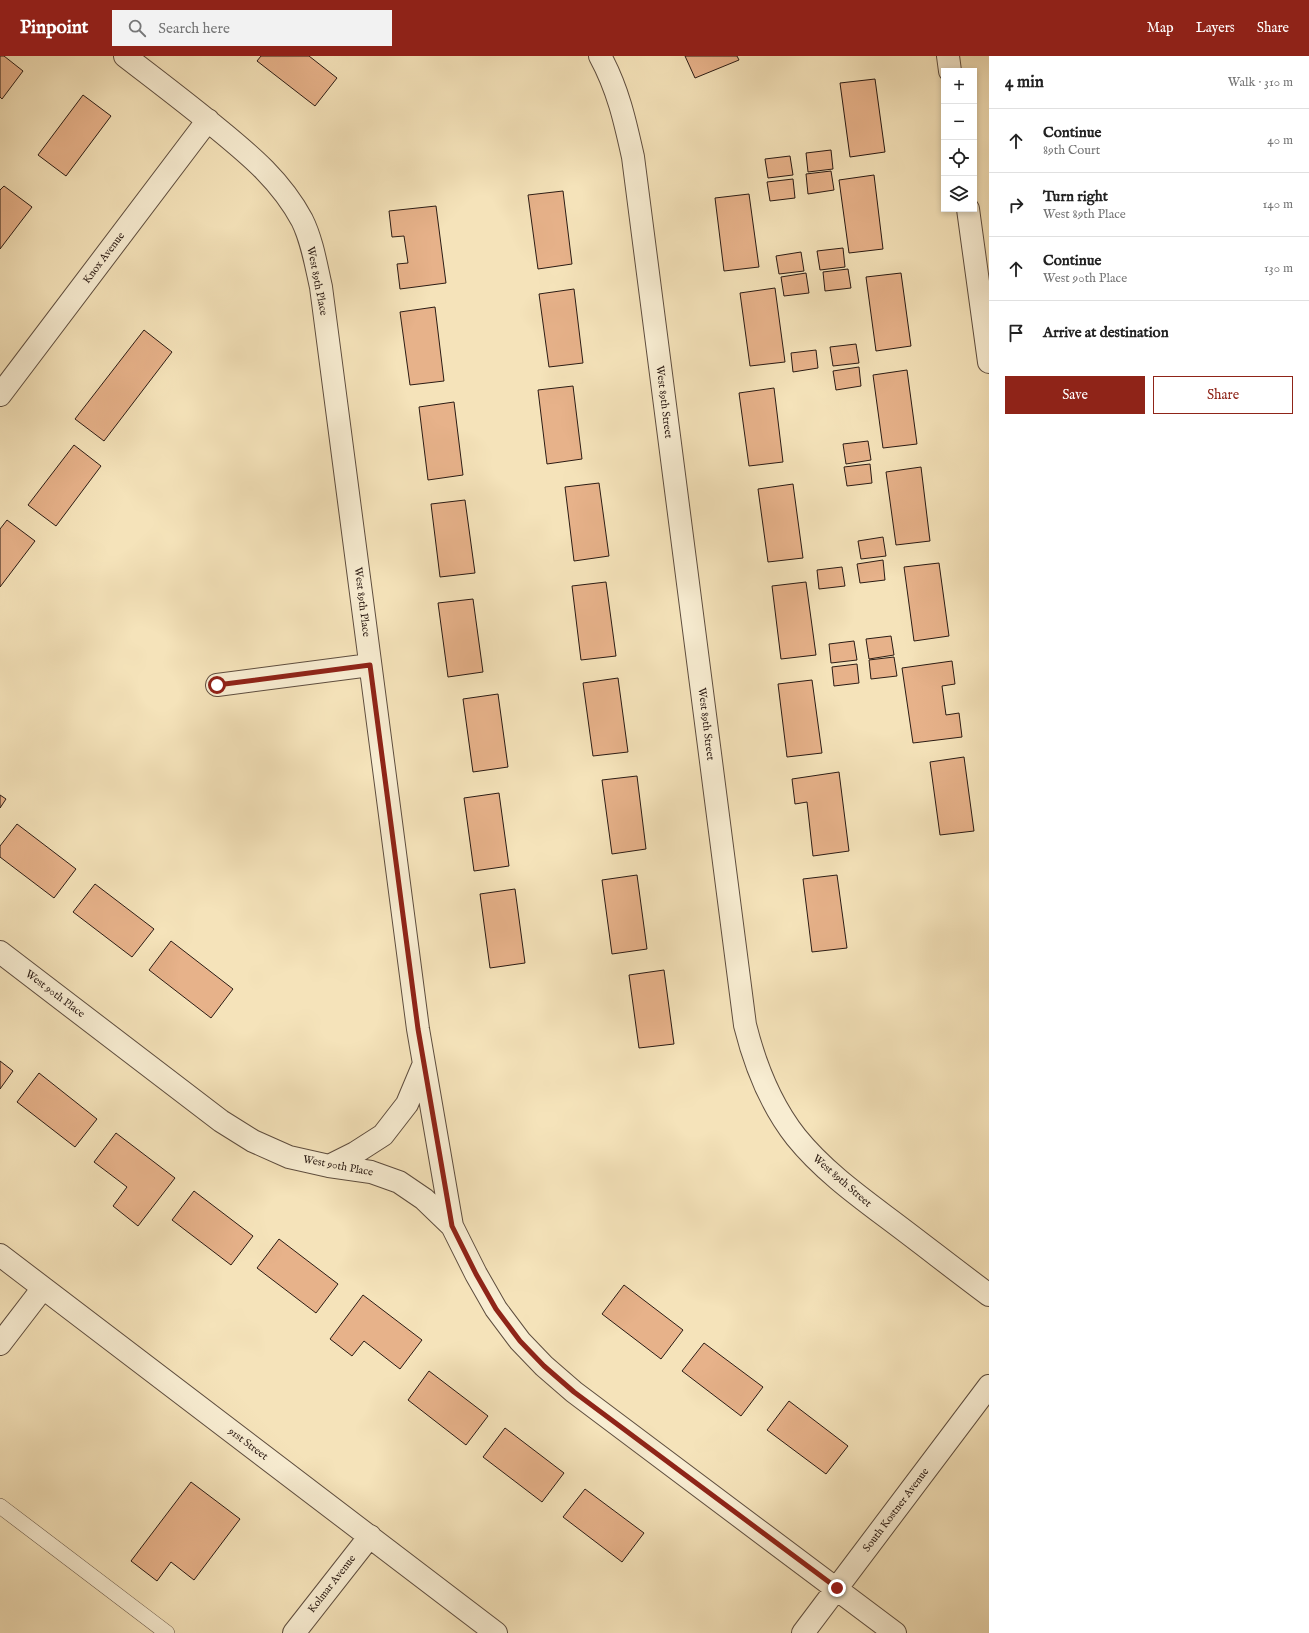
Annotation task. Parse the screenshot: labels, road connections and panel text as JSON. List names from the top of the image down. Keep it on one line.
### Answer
{"streets":{"street":["Knox Avenue","West 89th Place","West 89th Street","West 90th Place","91st Street","South Kostner Avenue","Kolmar Avenue"]},"crossings":[["Knox Avenue","West 89th Place"],["West 89th Place","West 90th Place"],["West 90th Place","South Kostner Avenue"],["91st Street","Kolmar Avenue"]],"page":{"header":"Pinpoint","search":"Search here","nav":["Map","Layers","Share"],"heading":["4 min","Walk · 310 m"],"map_buttons":["+","−"],"list":[["Continue","89th Court","40 m"],["Turn right","West 89th Place","140 m"],["Continue","West 90th Place","130 m"],"Arrive at destination"],"buttons":["Save","Share"]}}
